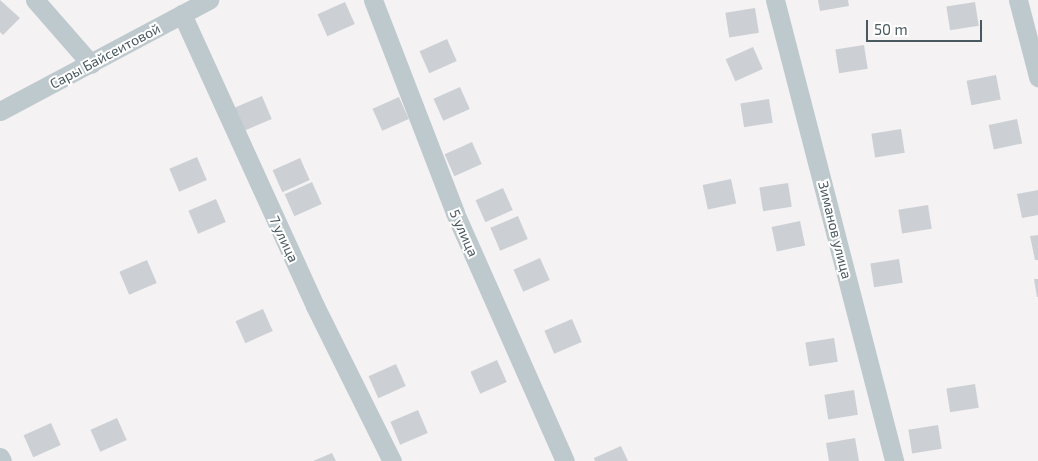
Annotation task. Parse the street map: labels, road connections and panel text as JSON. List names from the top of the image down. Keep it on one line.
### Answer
{"streets":{"street":["Сары Байсеитовой","Зиманов улица","5 улица","7 улица"]},"crossings":[["Сары Байсеитовой","7 улица"]],"scale_bar":"50 m"}
